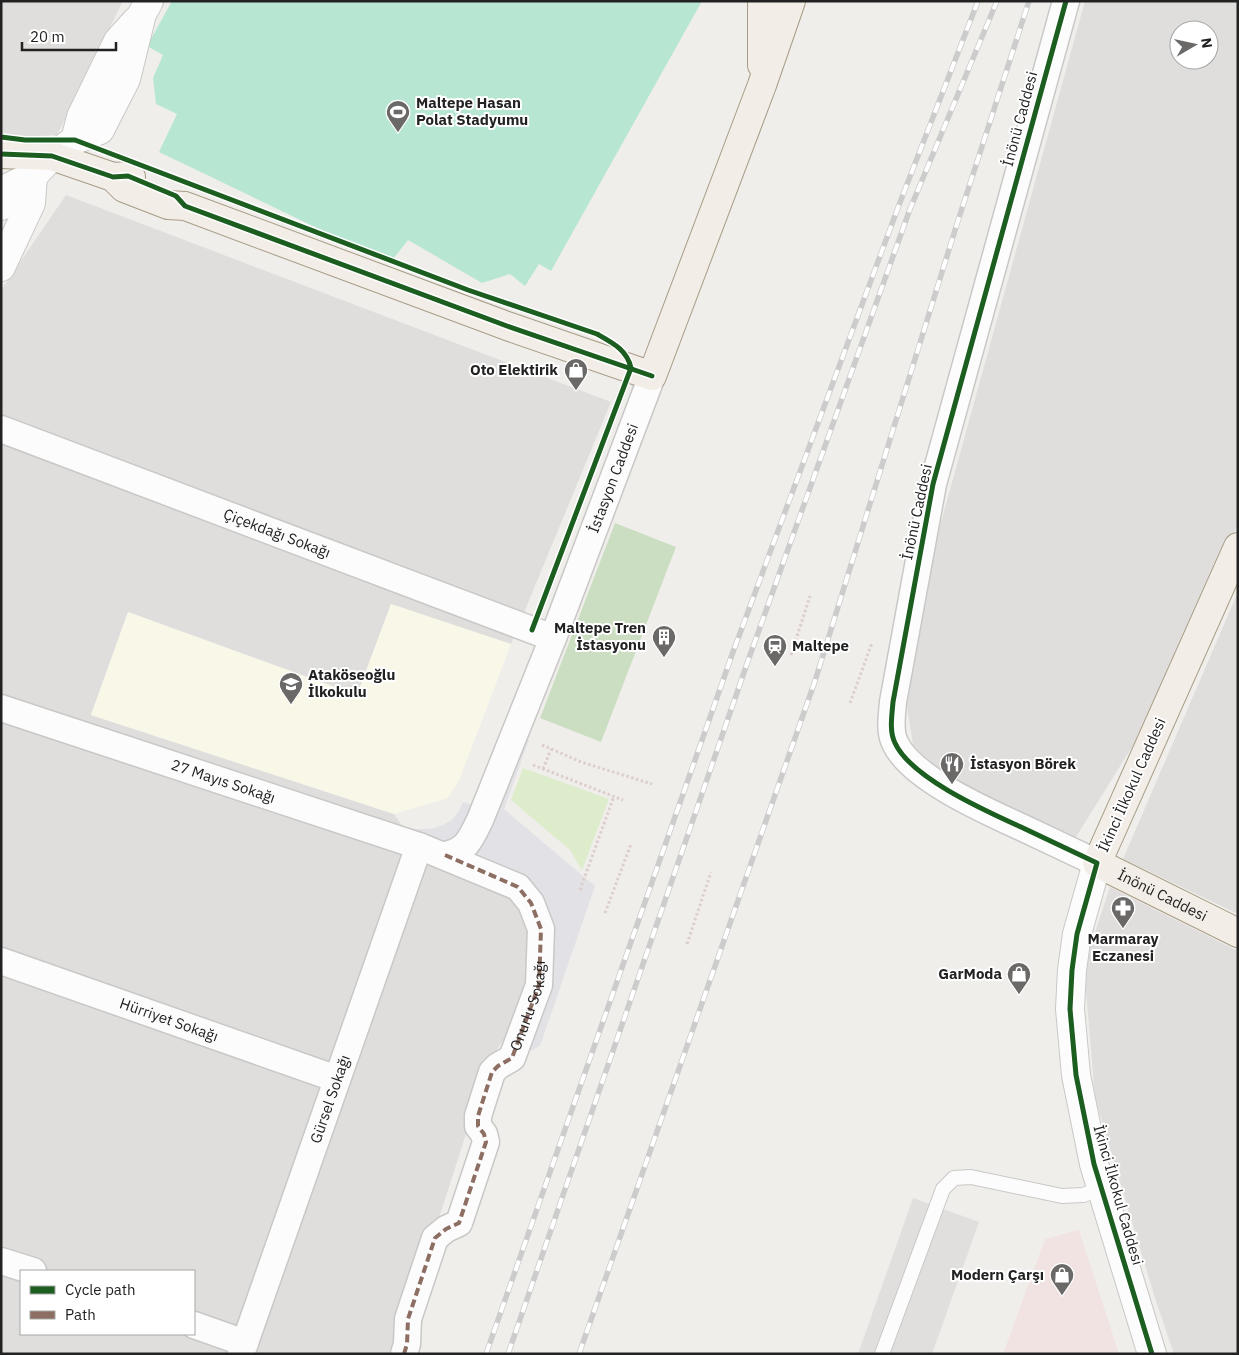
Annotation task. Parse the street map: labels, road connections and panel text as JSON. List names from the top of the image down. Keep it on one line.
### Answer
{"streets":{"main road":["İnönü Caddesi","İstasyon Caddesi","İkinci İlkokul Caddesi"],"street":["Çiçekdağı Sokağı","27 Mayıs Sokağı","Onurlu Sokağı","Hürriyet Sokağı","Gürsel Sokağı"]},"crossings":[["İnönü Caddesi","İkinci İlkokul Caddesi"],["İstasyon Caddesi","Çiçekdağı Sokağı"],["İstasyon Caddesi","27 Mayıs Sokağı"],["İstasyon Caddesi","Onurlu Sokağı"],["27 Mayıs Sokağı","Onurlu Sokağı"],["27 Mayıs Sokağı","Gürsel Sokağı"],["Hürriyet Sokağı","Gürsel Sokağı"]],"places":{"sports":["Maltepe Hasan Polat Stadyumu"],"shop":["Oto Elektirik","GarModa","Modern Çarşı"],"building":["Maltepe Tren İstasyonu"],"station":["Maltepe"],"school or university":["Ataköseoğlu İlkokulu"],"restaurant":["İstasyon Börek"],"pharmacy":["Marmaray Eczanesi"]},"legend":["Cycle path","Path"],"scale_bar":"20 m","north":"right"}
